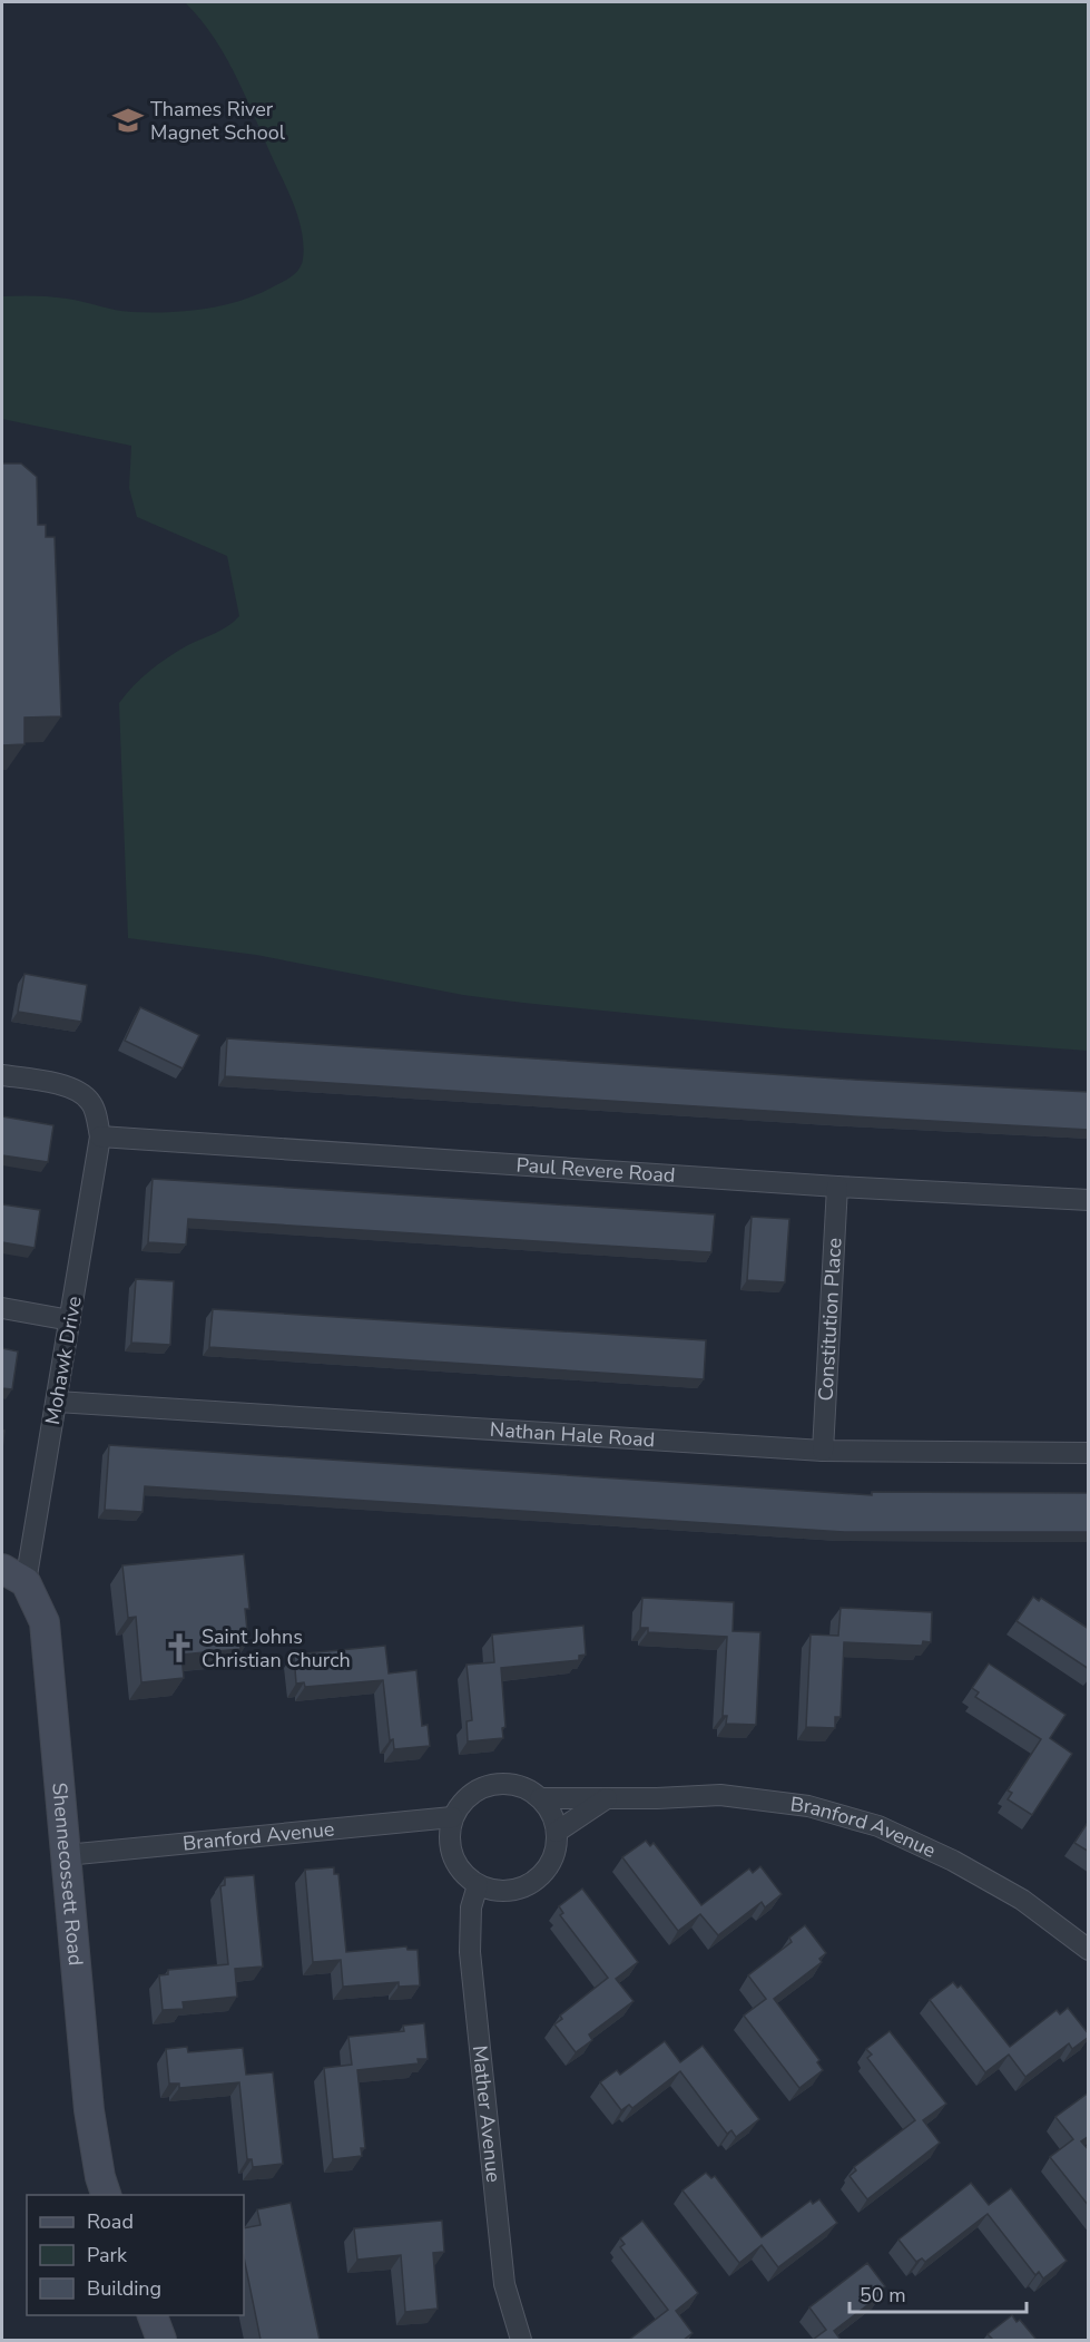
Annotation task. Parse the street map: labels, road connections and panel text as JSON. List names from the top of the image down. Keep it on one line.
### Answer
{"streets":{"street":["Paul Revere Road","Constitution Place","Mohawk Drive","Nathan Hale Road","Branford Avenue","Shennecossett Road","Mather Avenue"]},"crossings":[["Paul Revere Road","Constitution Place"],["Paul Revere Road","Mohawk Drive"],["Constitution Place","Nathan Hale Road"],["Mohawk Drive","Nathan Hale Road"],["Mohawk Drive","Shennecossett Road"],["Branford Avenue","Shennecossett Road"],["Branford Avenue","Mather Avenue"]],"places":{"school or university":["Thames River Magnet School"],"church":["Saint Johns Christian Church"]},"legend":["Road","Park","Building"],"scale_bar":"50 m"}
